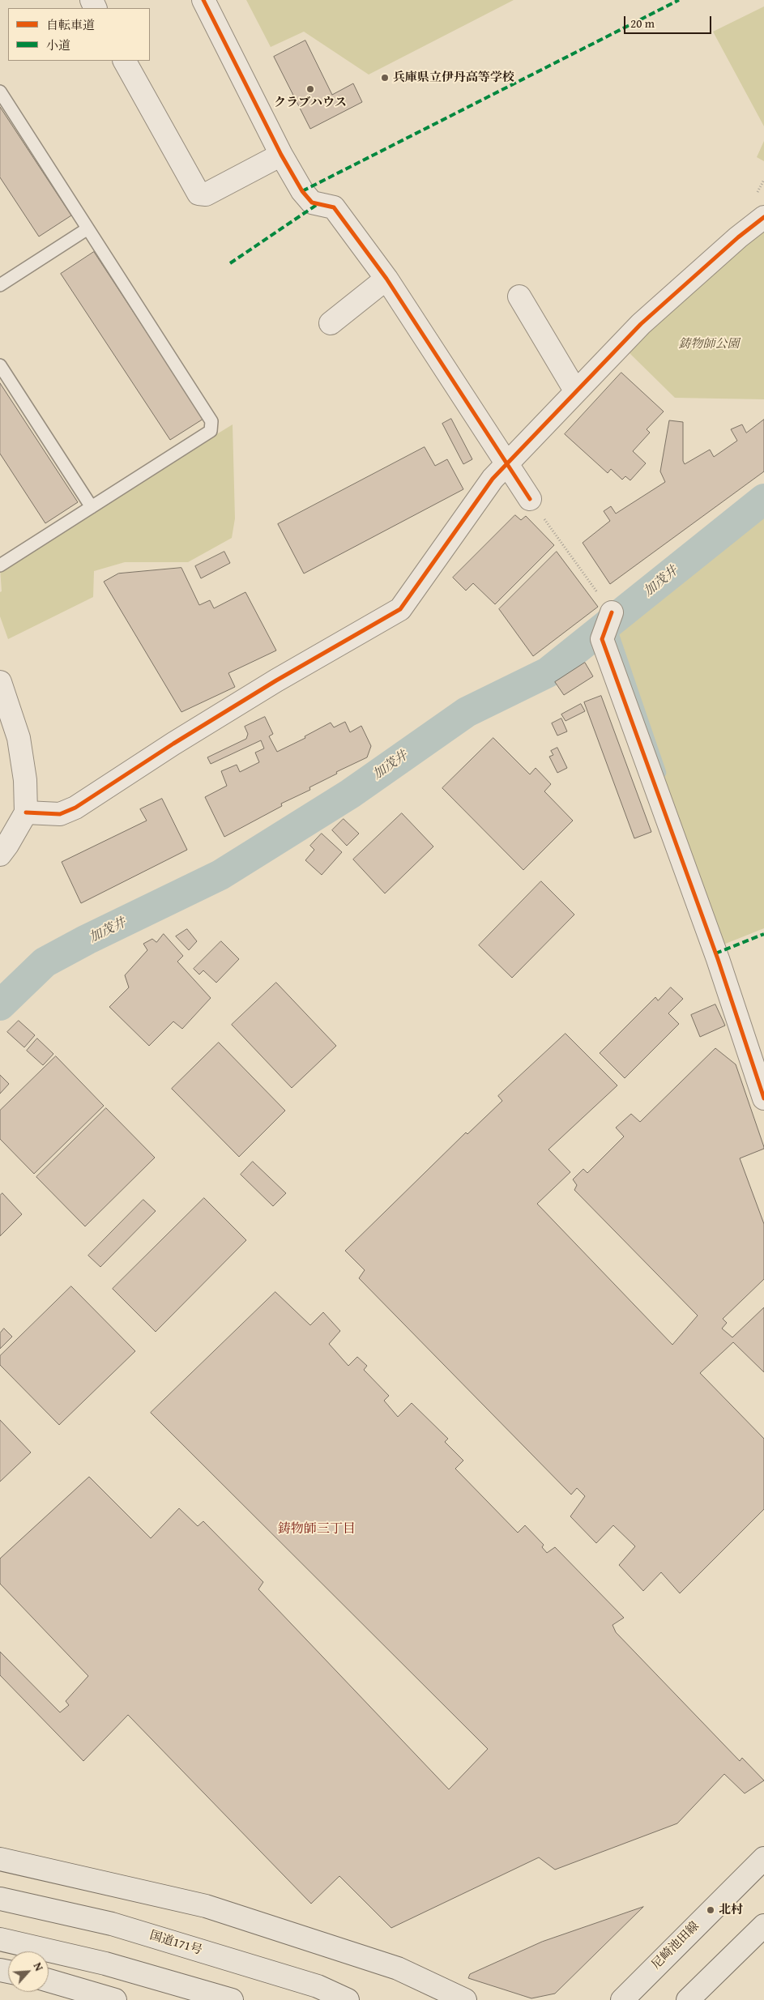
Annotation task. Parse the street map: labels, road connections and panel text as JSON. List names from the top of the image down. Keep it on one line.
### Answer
{"streets":{"main road":["国道171号","尼崎池田線"]},"districts":["鋳物師三丁目"],"water":["加茂井"],"parks":["鋳物師公園"],"places":["兵庫県立伊丹高等学校","クラブハウス","北村"],"legend":["自転車道","小道"],"scale_bar":"20 m","north":"top right"}
